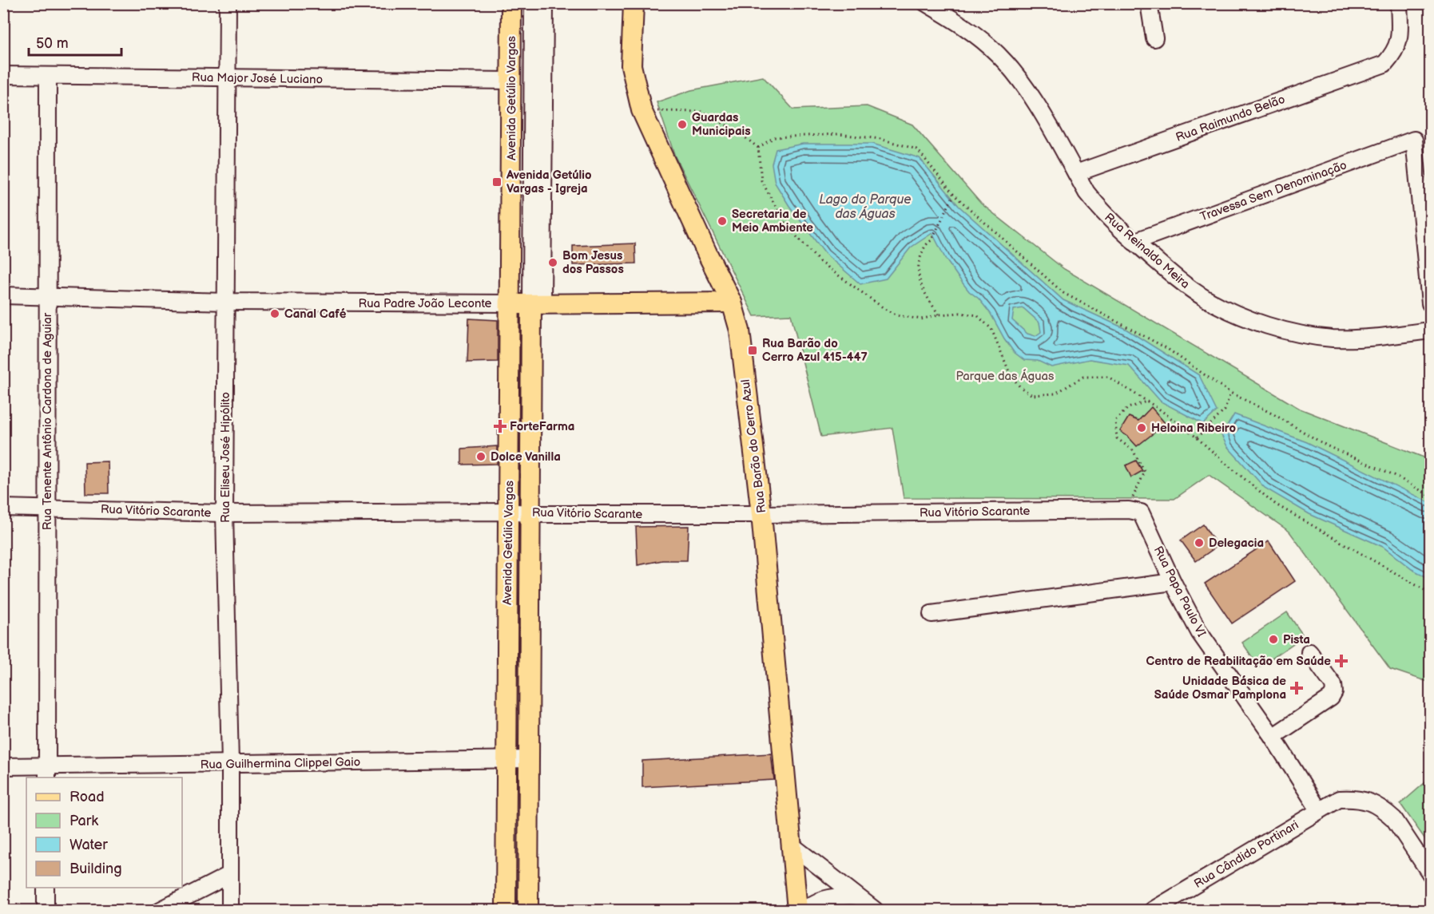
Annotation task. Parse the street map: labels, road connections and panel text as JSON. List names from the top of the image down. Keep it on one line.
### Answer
{"streets":{"main road":["Avenida Getúlio Vargas","Rua Padre João Leconte","Rua Barão do Cerro Azul"],"street":["Rua Major José Luciano","Rua Raimundo Belão","Travessa Sem Denominação","Rua Reinaldo Meira","Rua Tenente Antônio Cardona de Aguiar","Rua Eliseu José Hipólito","Rua Vitório Scarante","Rua Papa Paulo VI","Rua Guilhermina Clippel Gaio","Rua Cândido Portinari"]},"crossings":[["Rua Major José Luciano","Avenida Getúlio Vargas"],["Rua Major José Luciano","Rua Tenente Antônio Cardona de Aguiar"],["Rua Major José Luciano","Rua Eliseu José Hipólito"],["Avenida Getúlio Vargas","Rua Padre João Leconte"],["Avenida Getúlio Vargas","Rua Vitório Scarante"],["Avenida Getúlio Vargas","Rua Guilhermina Clippel Gaio"],["Rua Raimundo Belão","Rua Reinaldo Meira"],["Travessa Sem Denominação","Rua Reinaldo Meira"],["Rua Padre João Leconte","Rua Tenente Antônio Cardona de Aguiar"],["Rua Padre João Leconte","Rua Barão do Cerro Azul"],["Rua Padre João Leconte","Rua Eliseu José Hipólito"],["Rua Tenente Antônio Cardona de Aguiar","Rua Vitório Scarante"],["Rua Tenente Antônio Cardona de Aguiar","Rua Guilhermina Clippel Gaio"],["Rua Barão do Cerro Azul","Rua Vitório Scarante"],["Rua Eliseu José Hipólito","Rua Vitório Scarante"],["Rua Eliseu José Hipólito","Rua Guilhermina Clippel Gaio"],["Rua Vitório Scarante","Rua Papa Paulo VI"],["Rua Papa Paulo VI","Rua Cândido Portinari"]],"water":["Lago do Parque das Águas"],"parks":["Parque das Águas"],"places":{"other":["Guardas Municipais","Secretaria de Meio Ambiente","Bom Jesus dos Passos","Canal Café","Heloina Ribeiro","Dolce Vanilla","Delegacia","Pista"],"transit":["Avenida Getúlio Vargas - Igreja","Rua Barão do Cerro Azul 415-447"],"health":["ForteFarma","Centro de Reabilitação em Saúde","Unidade Básica de Saúde Osmar Pamplona"]},"legend":["Road","Park","Water","Building"],"scale_bar":"50 m"}
